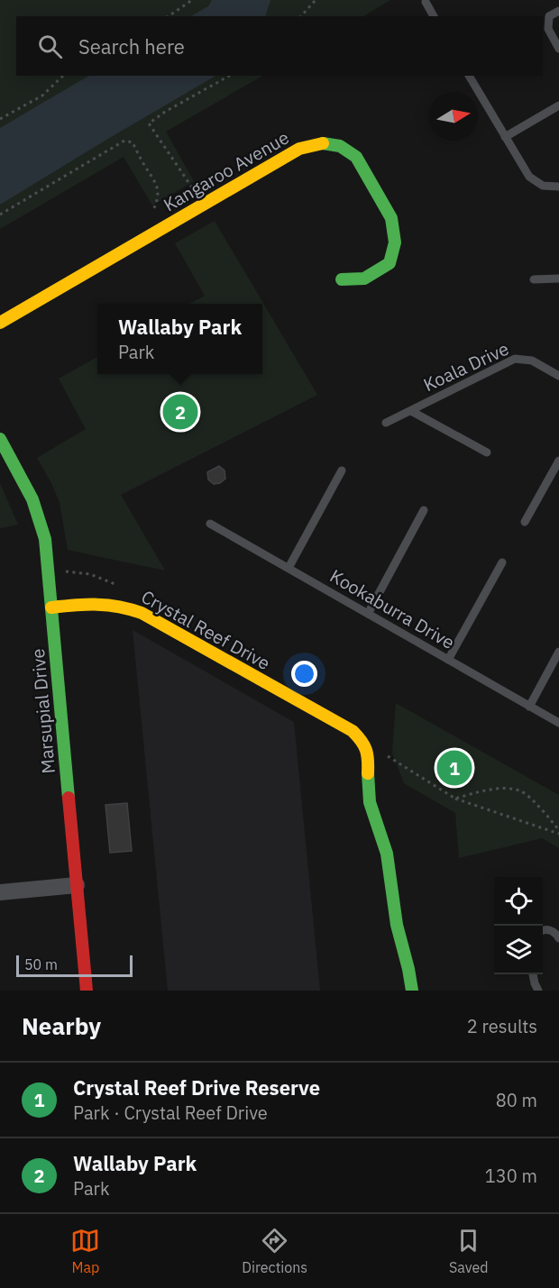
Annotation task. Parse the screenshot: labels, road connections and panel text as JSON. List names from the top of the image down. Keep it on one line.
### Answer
{"streets":{"street":["Kangaroo Avenue","Crystal Reef Drive","Marsupial Drive"],"lane":["Koala Drive","Kookaburra Drive"]},"crossings":[["Crystal Reef Drive","Marsupial Drive"]],"scale_bar":"50 m","north":"right","page":{"search":"Search here","popup":["Wallaby Park","Park"],"pins":["2","1"],"scale":"50 m","heading":["Nearby","2 results"],"list":[{"mark":"1","name":"Crystal Reef Drive Reserve","note":"Park · Crystal Reef Drive","value":"80 m"},{"mark":"2","name":"Wallaby Park","note":"Park","value":"130 m"}],"nav":["Map","Directions","Saved"]}}
